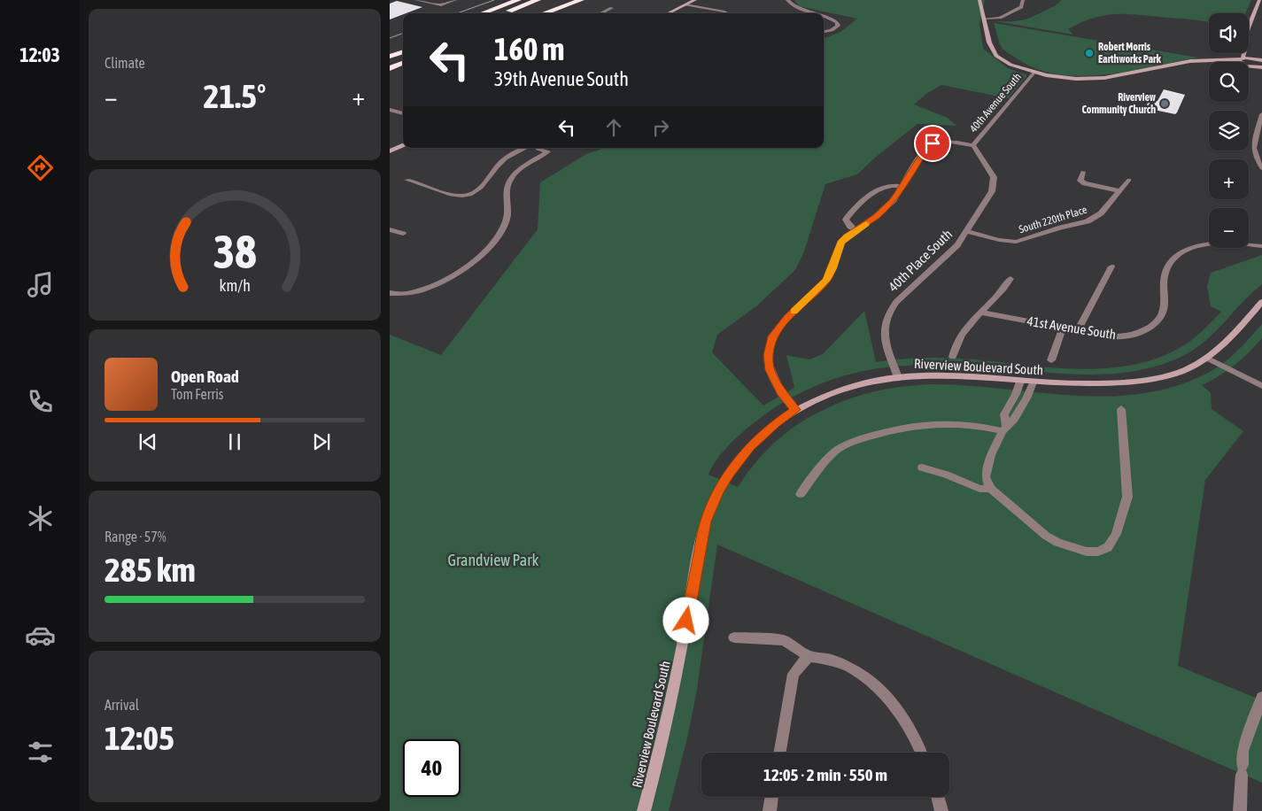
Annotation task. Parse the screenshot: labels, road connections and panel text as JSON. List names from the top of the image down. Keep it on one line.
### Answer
{"streets":{"street":["40th Avenue South","South 220th Place","40th Place South","41st Avenue South","Riverview Boulevard South"]},"crossings":[["40th Avenue South","40th Place South"],["South 220th Place","40th Place South"],["40th Place South","Riverview Boulevard South"]],"parks":["Grandview Park"],"places":["Robert Morris Earthworks Park","Riverview Community Church"],"page":{"tabs":"12:03","tile":["Climate",["Range · 57%","285 km"],["Arrival","12:05"]],"map_buttons":["+","−"],"turn":["160 m","39th Avenue South"],"heat":["−","21.5°","+"],"song":["Open Road","Tom Ferris"],"limit":"40","trip":"12:05 · 2 min · 550 m","gauge":["38","km/h"]}}
